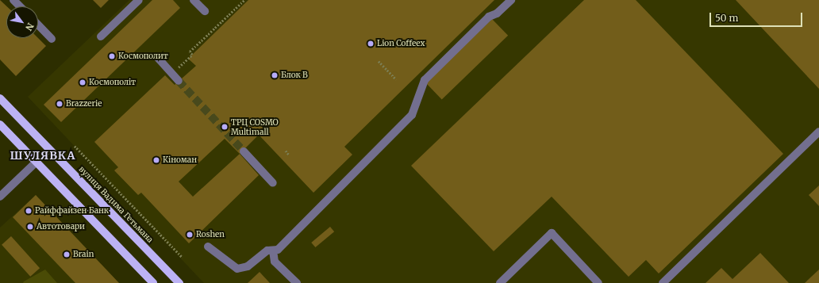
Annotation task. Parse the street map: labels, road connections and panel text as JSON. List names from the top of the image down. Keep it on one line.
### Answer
{"streets":{"main road":["вулиця Вадима Гетьмана"]},"districts":["ШУЛЯВКА"],"places":["Lion Coffeex","Космополит","Блок B","Космополіт","Brazzerie","ТРЦ COSMO Multimall","Кіноман","Райффайзен Банк","Автотовари","Roshen","Brain"],"scale_bar":"50 m","north":"bottom right"}
